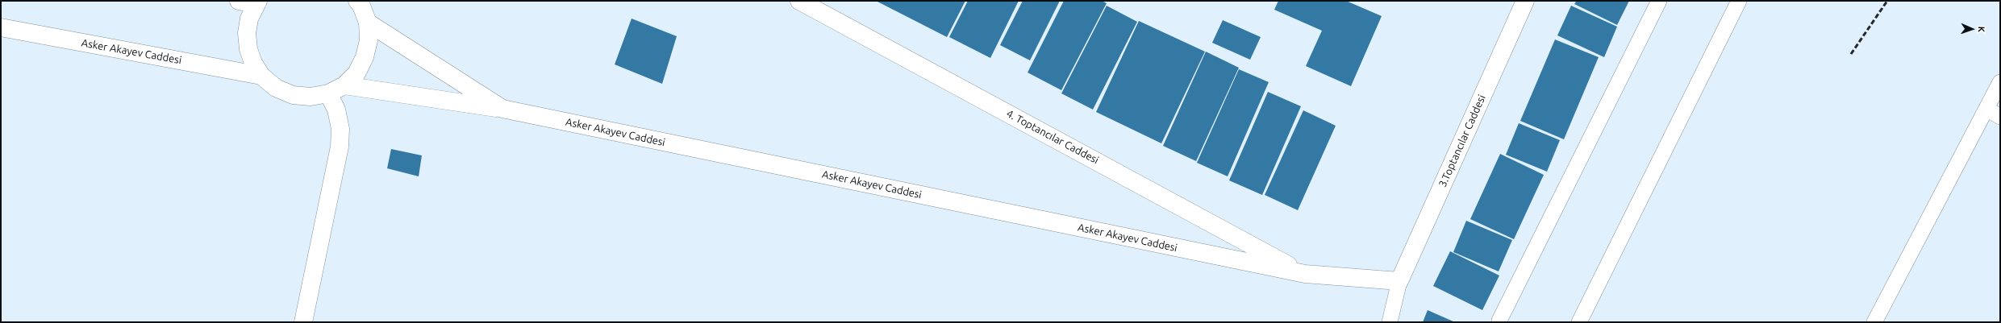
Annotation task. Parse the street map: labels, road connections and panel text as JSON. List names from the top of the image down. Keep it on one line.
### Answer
{"streets":{"street":["Asker Akayev Caddesi","4. Toptancılar Caddesi","3.Toptancılar Caddesi"]},"crossings":[["Asker Akayev Caddesi","4. Toptancılar Caddesi"],["Asker Akayev Caddesi","3.Toptancılar Caddesi"]],"north":"right"}
